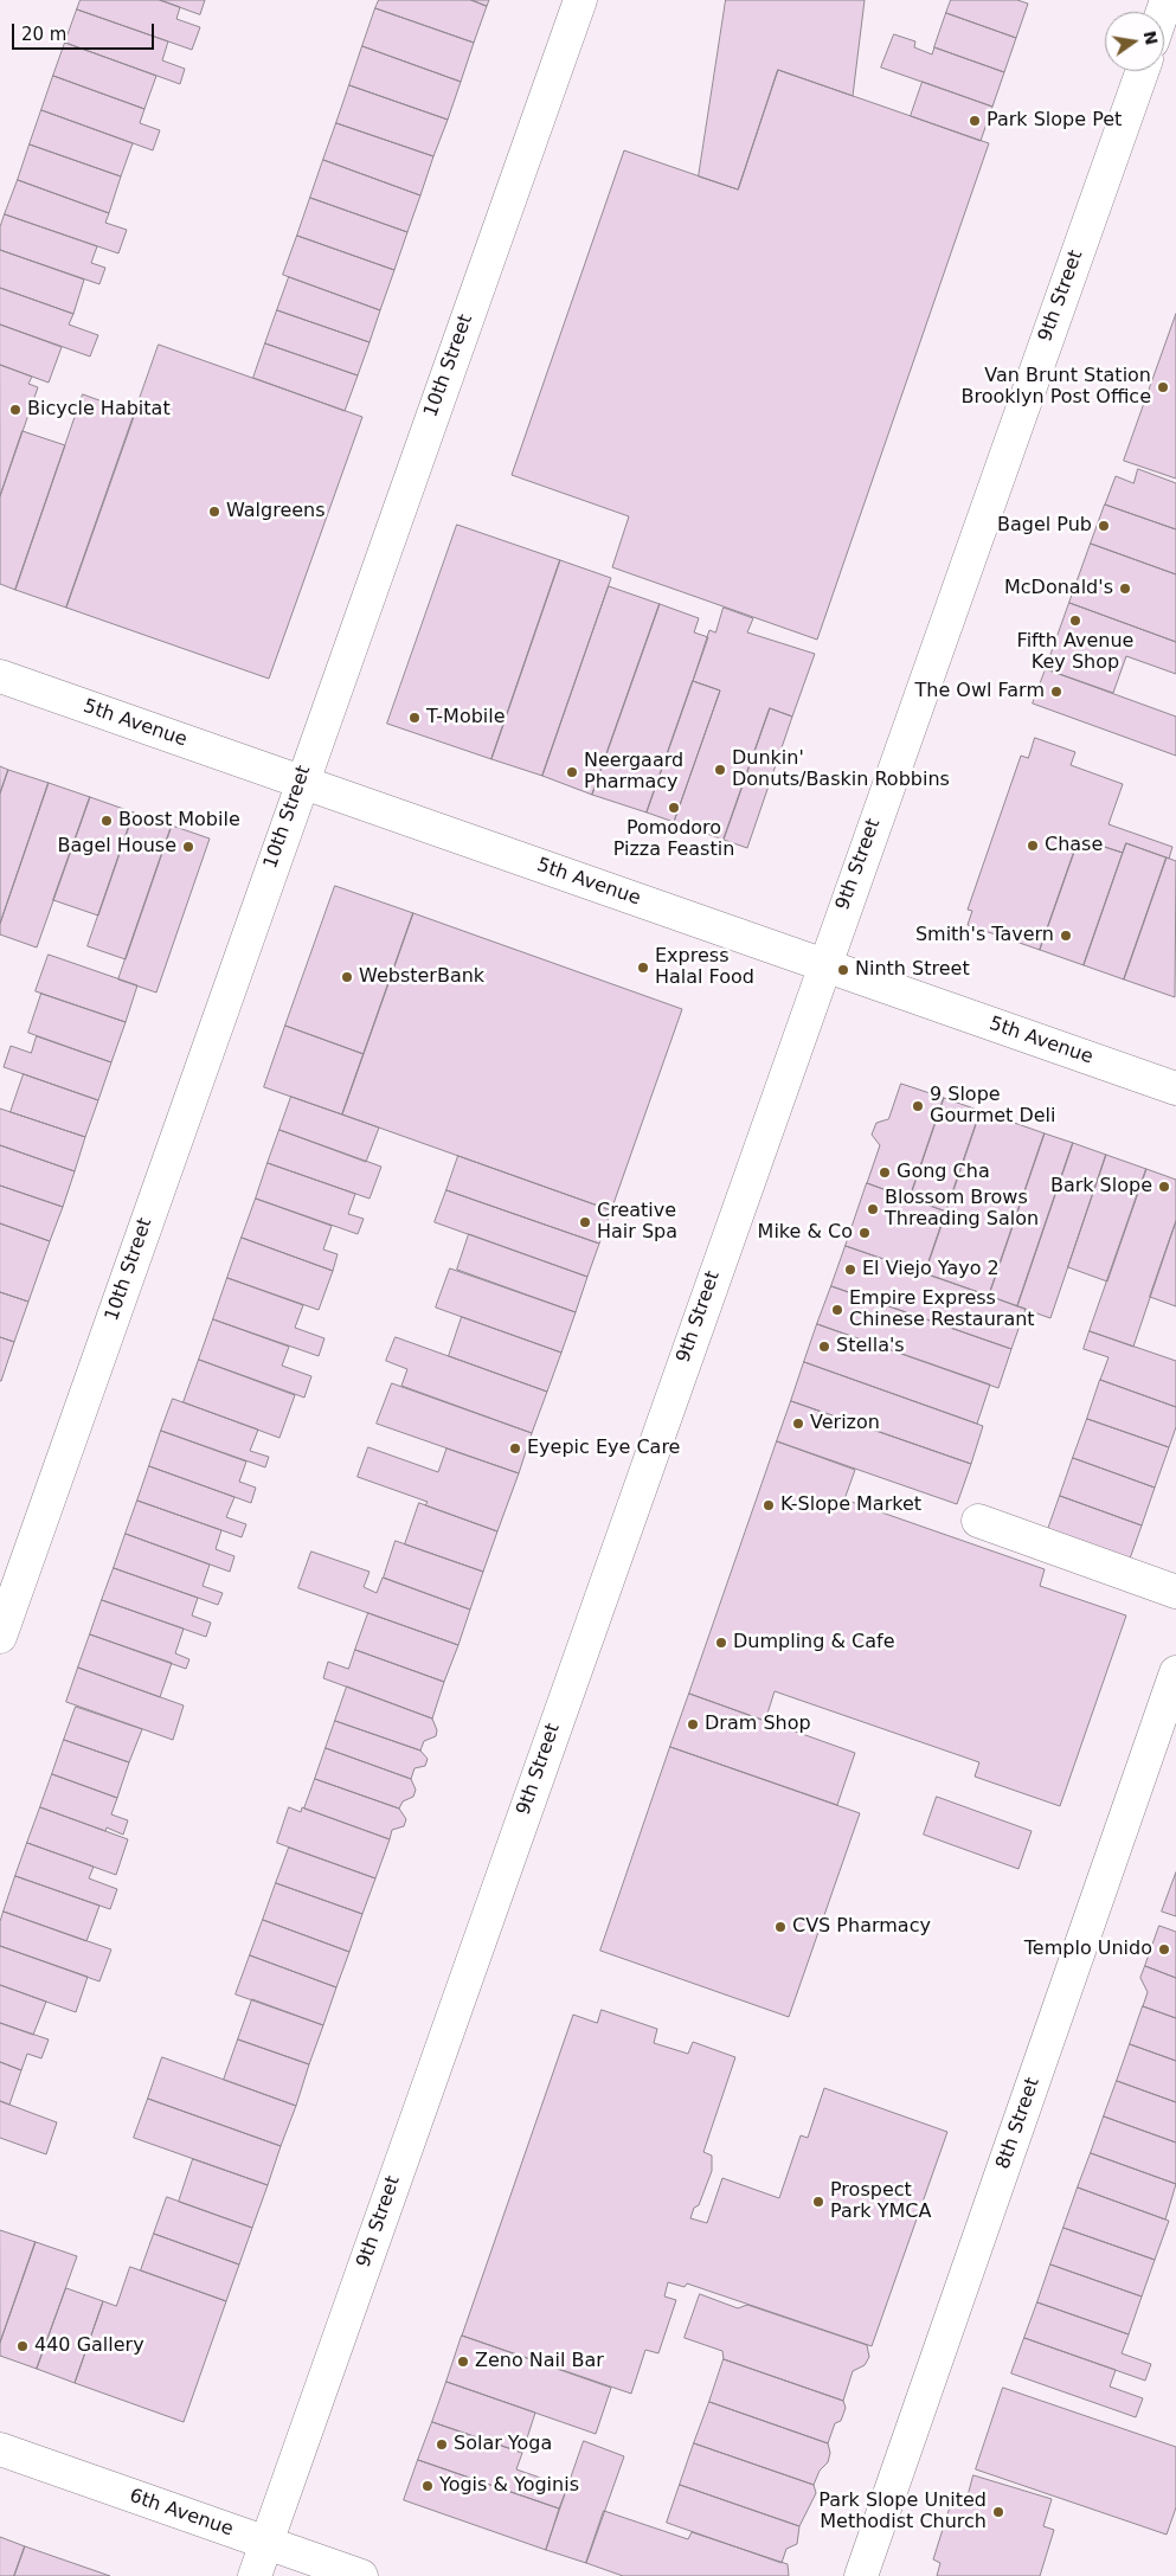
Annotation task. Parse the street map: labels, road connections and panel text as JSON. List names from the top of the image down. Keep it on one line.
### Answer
{"streets":{"street":["9th Street","10th Street","5th Avenue","8th Street","6th Avenue"]},"crossings":[["9th Street","5th Avenue"],["9th Street","6th Avenue"],["10th Street","5th Avenue"]],"places":["Park Slope Pet","Van Brunt Station Brooklyn Post Office","Bicycle Habitat","Walgreens","Bagel Pub","McDonald's","Fifth Avenue Key Shop","The Owl Farm","T-Mobile","Dunkin' Donuts/Baskin Robbins","Neergaard Pharmacy","Pomodoro Pizza Feastin","Boost Mobile","Chase","Bagel House","Smith's Tavern","Express Halal Food","Ninth Street","WebsterBank","9 Slope Gourmet Deli","Gong Cha","Bark Slope","Blossom Brows Threading Salon","Creative Hair Spa","Mike & Co","El Viejo Yayo 2","Empire Express Chinese Restaurant","Stella's","Verizon","Eyepic Eye Care","K-Slope Market","Dumpling & Cafe","Dram Shop","CVS Pharmacy","Templo Unido","Prospect Park YMCA","440 Gallery","Zeno Nail Bar","Solar Yoga","Yogis & Yoginis","Park Slope United Methodist Church"],"scale_bar":"20 m","north":"right"}
